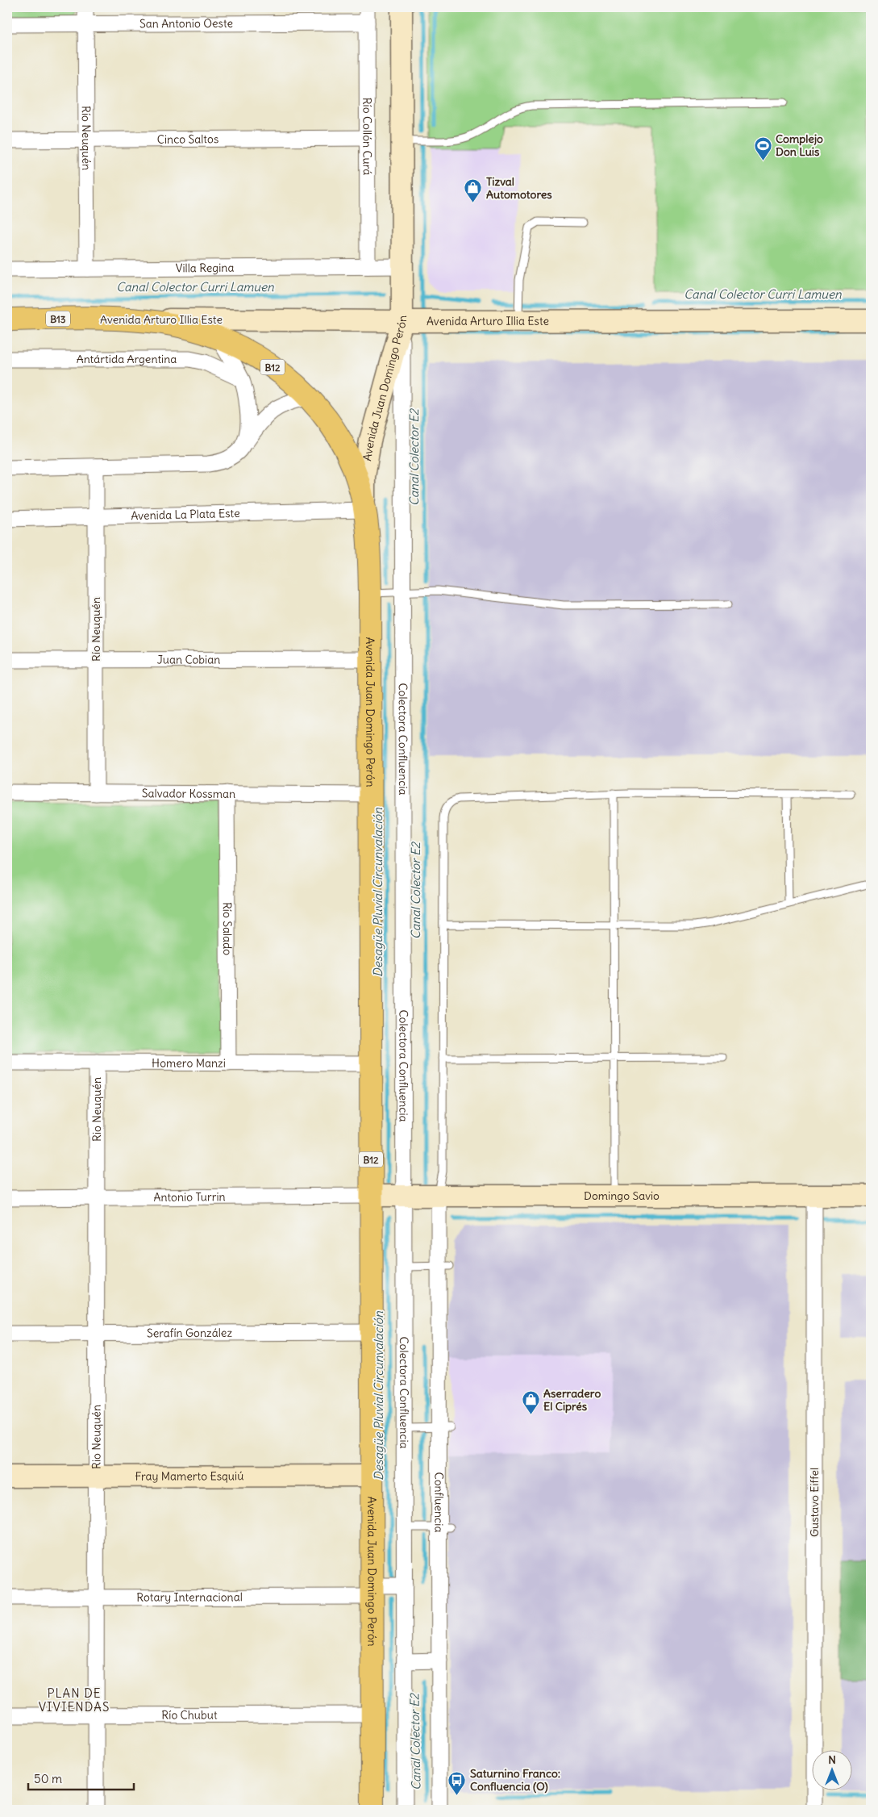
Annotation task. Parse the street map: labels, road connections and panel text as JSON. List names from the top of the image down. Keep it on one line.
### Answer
{"streets":{"main road":["B13","Avenida Arturo Illia Este","B12","Avenida Juan Domingo Perón"],"street":["San Antonio Oeste","Río Collón Curá","Río Neuquén","Cinco Saltos","Villa Regina","Antártida Argentina","Avenida La Plata Este","Juan Cobian","Colectora Confluencia","Salvador Kossman","Río Salado","Homero Manzi","Rio Neuquén","Domingo Savio","Antonio Turrin","Serafín González","Fray Mamerto Esquiú","Gustavo Eiffel","Confluencia","Rotary Internacional","Río Chubut"]},"crossings":[["San Antonio Oeste","Río Collón Curá"],["San Antonio Oeste","Río Neuquén"],["Río Collón Curá","Cinco Saltos"],["Río Collón Curá","Villa Regina"],["Río Neuquén","Cinco Saltos"],["Río Neuquén","Villa Regina"],["Río Neuquén","Avenida La Plata Este"],["Río Neuquén","Juan Cobian"],["Río Neuquén","Salvador Kossman"],["Villa Regina","Avenida Juan Domingo Perón"],["Avenida Arturo Illia Este","B12"],["Avenida Arturo Illia Este","Avenida Juan Domingo Perón"],["Avenida Arturo Illia Este","Colectora Confluencia"],["B12","Avenida Juan Domingo Perón"],["B12","Avenida La Plata Este"],["Avenida Juan Domingo Perón","Avenida La Plata Este"],["Avenida Juan Domingo Perón","Juan Cobian"],["Avenida Juan Domingo Perón","Colectora Confluencia"],["Avenida Juan Domingo Perón","Salvador Kossman"],["Avenida Juan Domingo Perón","Homero Manzi"],["Avenida Juan Domingo Perón","Domingo Savio"],["Avenida Juan Domingo Perón","Antonio Turrin"],["Avenida Juan Domingo Perón","Serafín González"],["Avenida Juan Domingo Perón","Fray Mamerto Esquiú"],["Avenida Juan Domingo Perón","Rotary Internacional"],["Avenida Juan Domingo Perón","Río Chubut"],["Colectora Confluencia","Domingo Savio"],["Colectora Confluencia","Rotary Internacional"],["Salvador Kossman","Río Salado"],["Río Salado","Homero Manzi"],["Homero Manzi","Rio Neuquén"],["Rio Neuquén","Antonio Turrin"],["Rio Neuquén","Serafín González"],["Rio Neuquén","Fray Mamerto Esquiú"],["Rio Neuquén","Rotary Internacional"],["Rio Neuquén","Río Chubut"],["Domingo Savio","Antonio Turrin"],["Domingo Savio","Gustavo Eiffel"],["Domingo Savio","Confluencia"]],"districts":["PLAN DE VIVIENDAS"],"water":["Canal Colector Curri Lamuen","Canal Colector E2","Desagüe Pluvial Circunvalación"],"places":{"sports":["Complejo Don Luis"],"shop":["Tizval Automotores","Aserradero El Ciprés"],"bus stop":["Saturnino Franco: Confluencia (O)"]},"scale_bar":"50 m","north":"top"}
